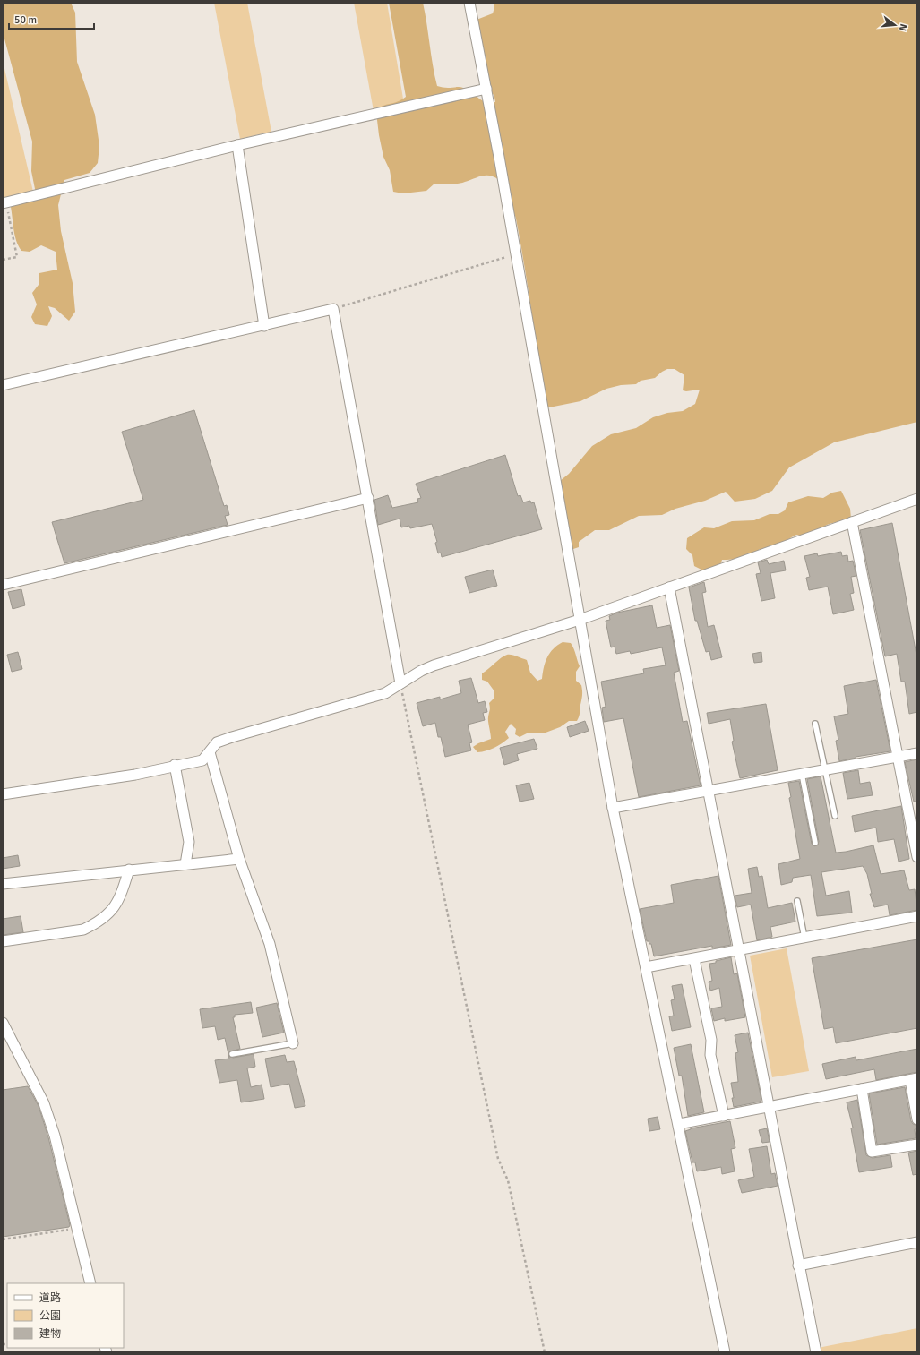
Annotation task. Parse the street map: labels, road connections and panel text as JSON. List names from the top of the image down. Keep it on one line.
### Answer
{"legend":["道路","公園","建物"],"scale_bar":"50 m","north":"right"}
